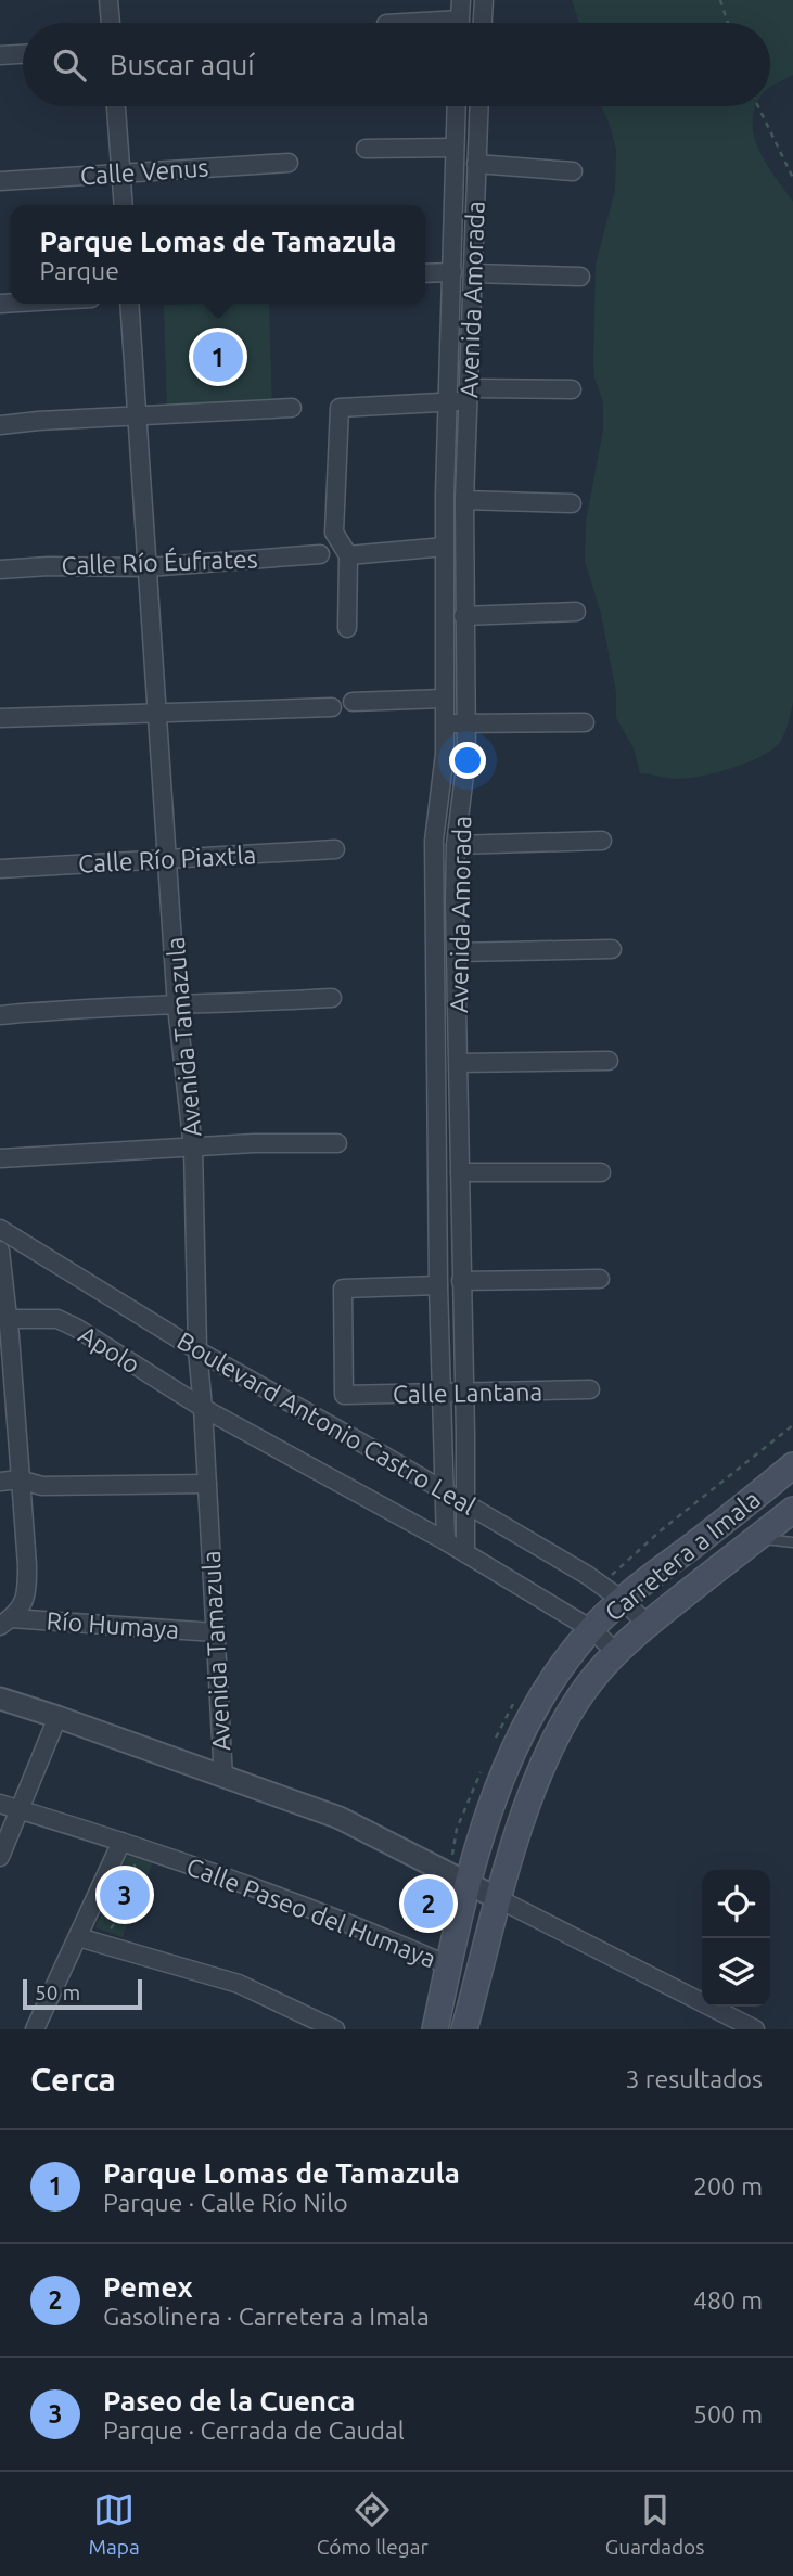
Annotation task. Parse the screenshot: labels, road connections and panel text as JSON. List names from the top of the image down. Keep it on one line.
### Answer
{"streets":{"main road":["Carretera a Imala"],"street":["Calle Venus","Avenida Amorada","Calle Río Éufrates","Calle Río Piaxtla","Avenida Tamazula","Apolo","Calle Lantana","Boulevard Antonio Castro Leal","Río Humaya","Calle Paseo del Humaya"]},"crossings":[["Avenida Amorada","Calle Lantana"],["Avenida Amorada","Boulevard Antonio Castro Leal"],["Calle Río Éufrates","Avenida Tamazula"],["Calle Río Piaxtla","Avenida Tamazula"],["Avenida Tamazula","Apolo"],["Avenida Tamazula","Boulevard Antonio Castro Leal"],["Avenida Tamazula","Río Humaya"],["Apolo","Boulevard Antonio Castro Leal"],["Boulevard Antonio Castro Leal","Carretera a Imala"],["Carretera a Imala","Calle Paseo del Humaya"]],"scale_bar":"50 m","page":{"search":"Buscar aquí","popup":["Parque Lomas de Tamazula","Parque"],"pins":["1","3","2"],"scale":"50 m","heading":["Cerca","3 resultados"],"list":[{"mark":"1","name":"Parque Lomas de Tamazula","note":"Parque · Calle Río Nilo","value":"200 m"},{"mark":"2","name":"Pemex","note":"Gasolinera · Carretera a Imala","value":"480 m"},{"mark":"3","name":"Paseo de la Cuenca","note":"Parque · Cerrada de Caudal","value":"500 m"}],"nav":["Mapa","Cómo llegar","Guardados"]}}
